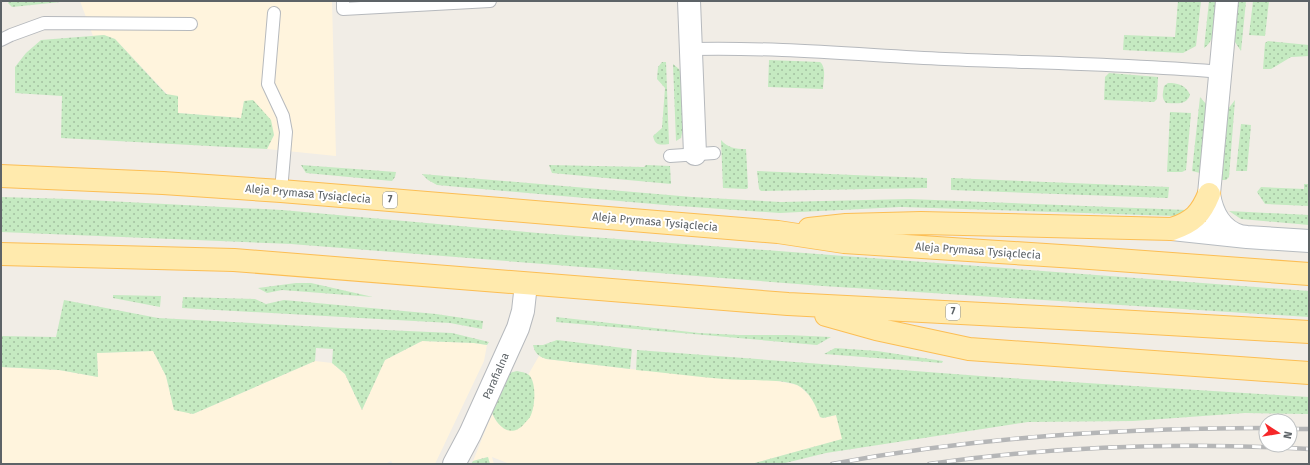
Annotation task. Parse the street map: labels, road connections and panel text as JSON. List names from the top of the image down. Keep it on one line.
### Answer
{"streets":{"main road":["Aleja Prymasa Tysiąclecia","7"],"street":["Parafialna"]},"crossings":[["7","Parafialna"]],"north":"right"}
